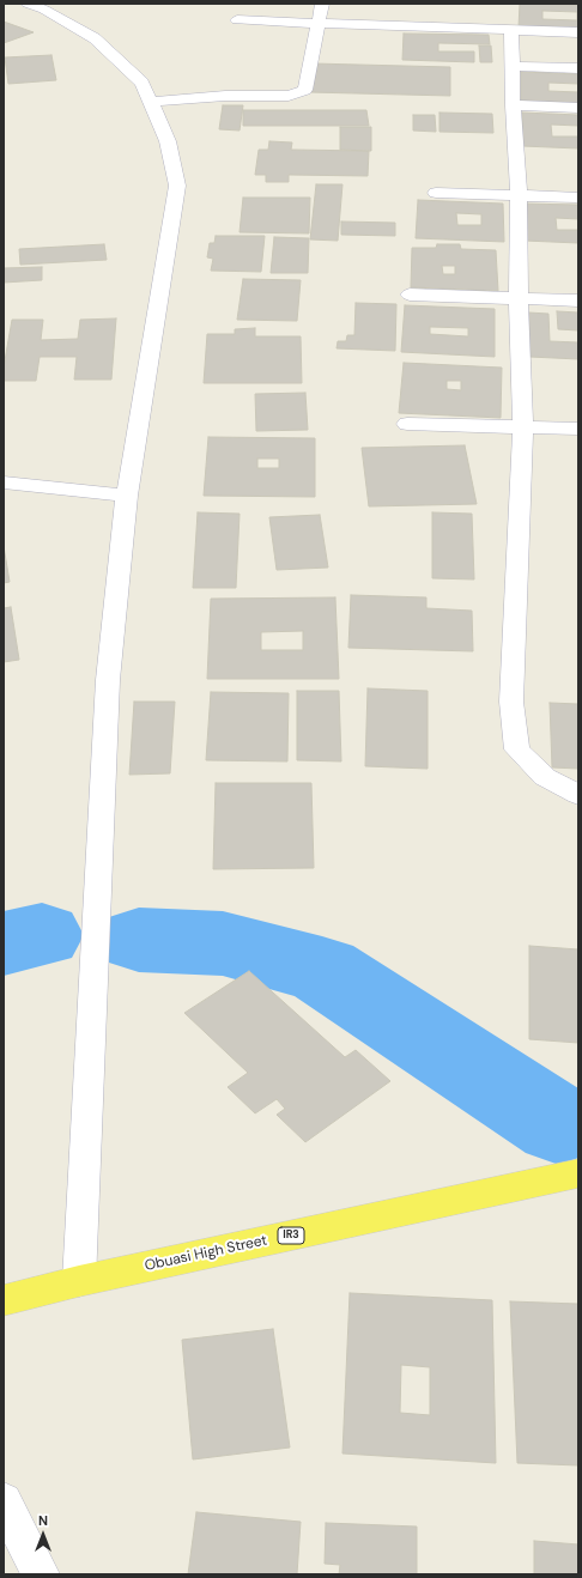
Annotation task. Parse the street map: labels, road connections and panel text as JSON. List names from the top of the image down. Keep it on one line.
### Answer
{"streets":{"main road":["IR3","Obuasi High Street"]},"north":"top"}
